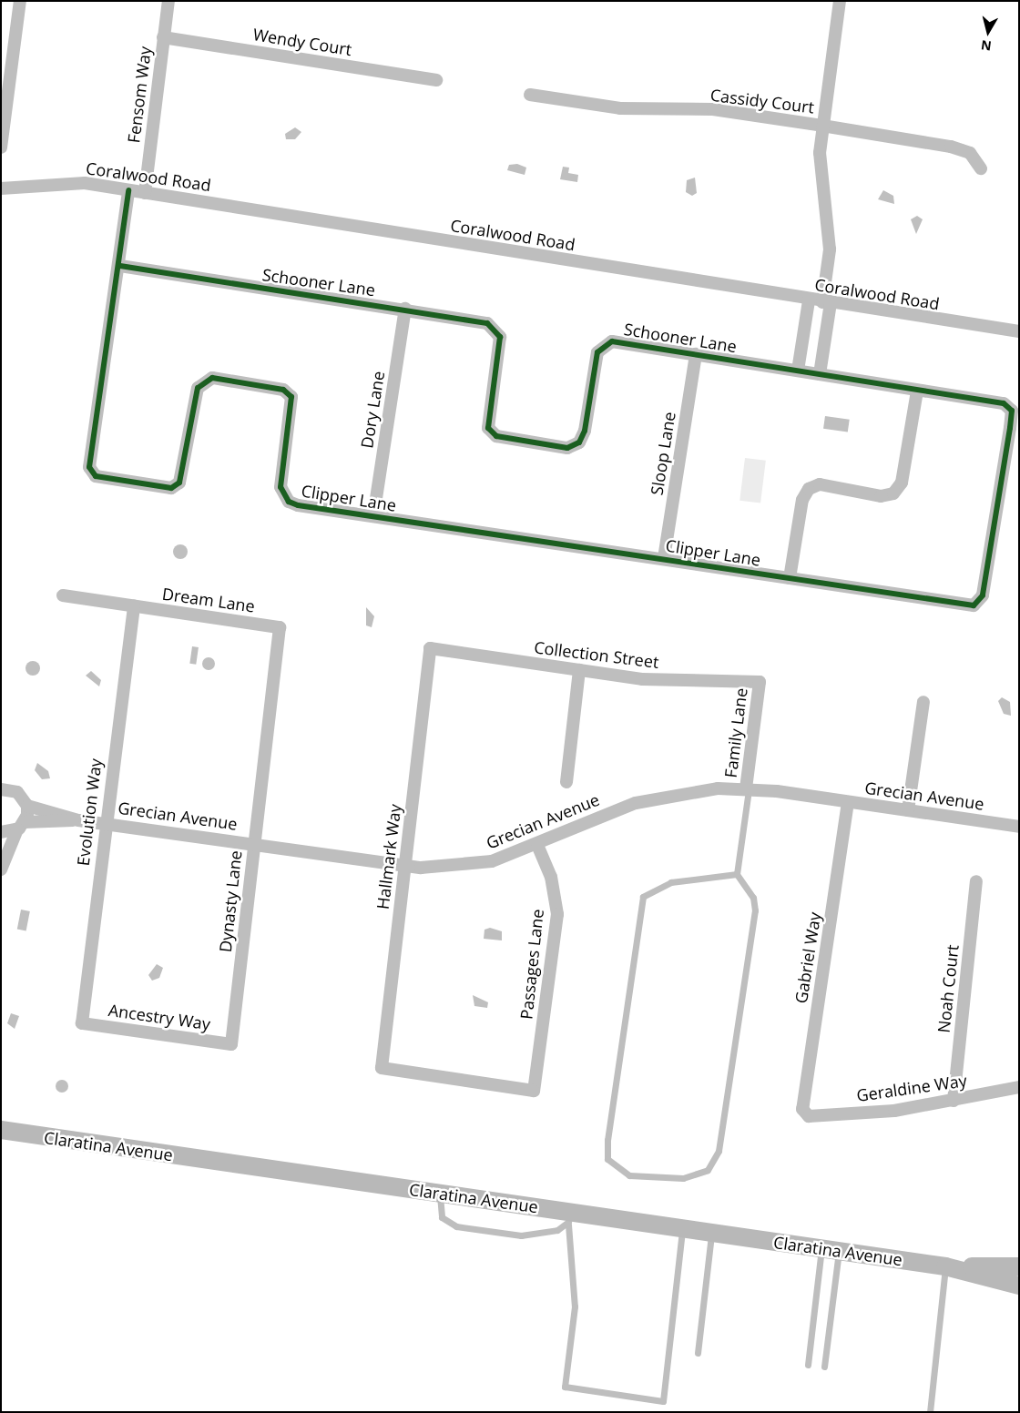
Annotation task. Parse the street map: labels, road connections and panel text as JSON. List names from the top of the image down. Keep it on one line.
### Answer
{"streets":{"main road":["Claratina Avenue"],"street":["Wendy Court","Fensom Way","Cassidy Court","Coralwood Road","Schooner Lane","Dory Lane","Sloop Lane","Clipper Lane","Dream Lane","Collection Street","Family Lane","Grecian Avenue","Evolution Way","Hallmark Way","Dynasty Lane","Gabriel Way","Passages Lane","Noah Court","Ancestry Way","Geraldine Way"]},"crossings":[["Wendy Court","Fensom Way"],["Fensom Way","Coralwood Road"],["Coralwood Road","Clipper Lane"],["Schooner Lane","Dory Lane"],["Schooner Lane","Sloop Lane"],["Schooner Lane","Clipper Lane"],["Dory Lane","Clipper Lane"],["Sloop Lane","Clipper Lane"],["Dream Lane","Evolution Way"],["Dream Lane","Dynasty Lane"],["Collection Street","Family Lane"],["Collection Street","Hallmark Way"],["Family Lane","Grecian Avenue"],["Grecian Avenue","Evolution Way"],["Grecian Avenue","Hallmark Way"],["Grecian Avenue","Dynasty Lane"],["Grecian Avenue","Gabriel Way"],["Grecian Avenue","Passages Lane"],["Evolution Way","Ancestry Way"],["Hallmark Way","Passages Lane"],["Dynasty Lane","Ancestry Way"],["Gabriel Way","Geraldine Way"],["Noah Court","Geraldine Way"]],"north":"bottom"}
